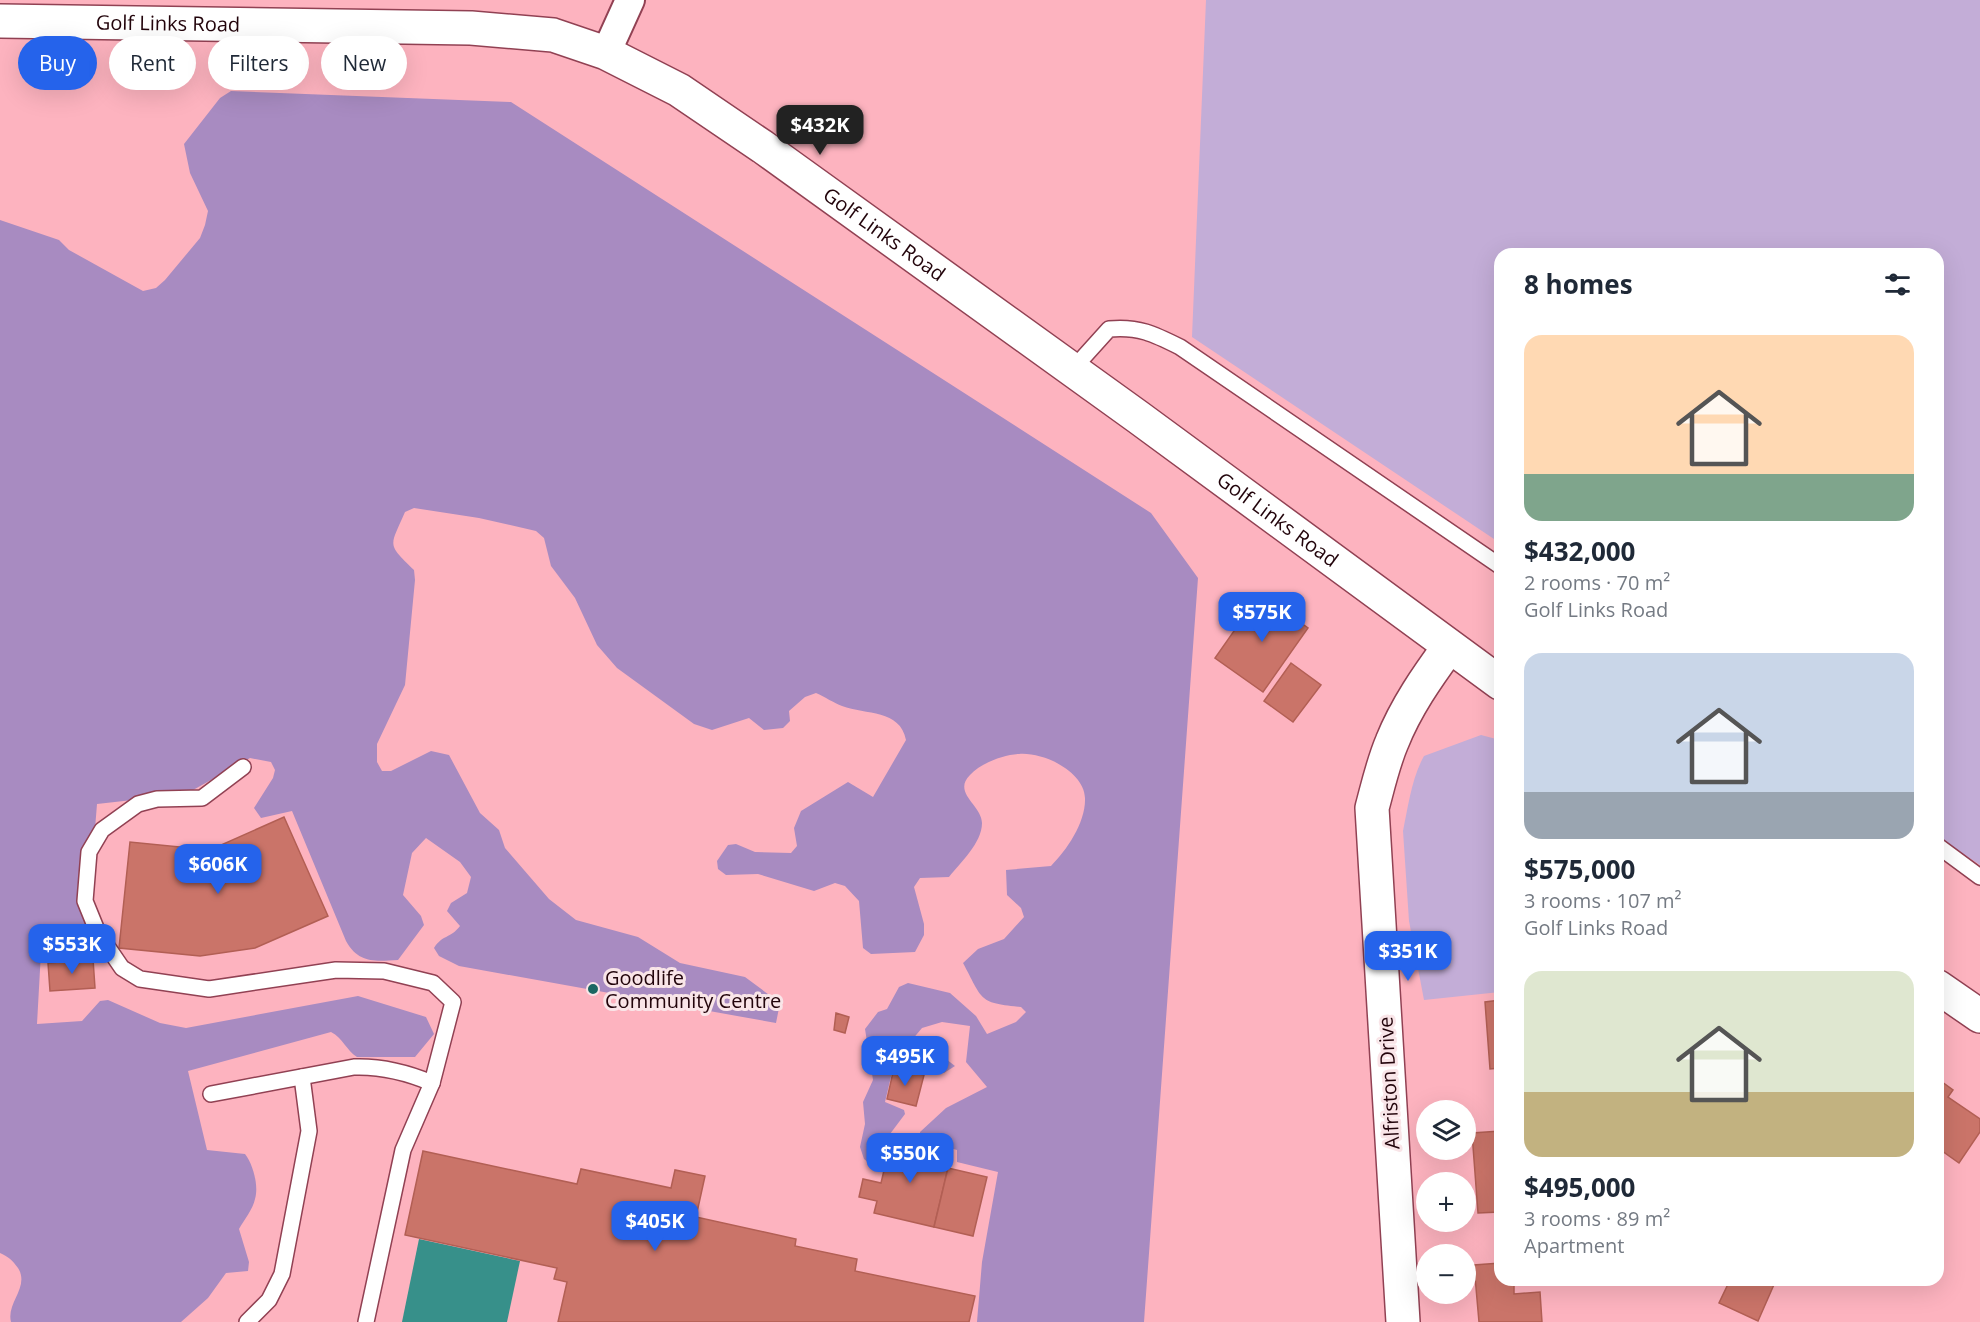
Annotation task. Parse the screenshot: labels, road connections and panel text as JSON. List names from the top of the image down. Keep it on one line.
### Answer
{"streets":{"main road":["Golf Links Road","Alfriston Drive"]},"crossings":[["Golf Links Road","Alfriston Drive"]],"places":["Goodlife Community Centre"],"page":{"chip":["Buy","Rent","Filters","New"],"price":["$432K","$575K","$606K","$553K","$351K","$495K","$550K","$405K"],"heading":"8 homes","list":[{"name":"$432,000","note":"2 rooms · 70 m² · Golf Links Road"},{"name":"$575,000","note":"3 rooms · 107 m² · Golf Links Road"},{"name":"$495,000","note":"3 rooms · 89 m² · Apartment"}],"map_buttons":["+","−"]}}
